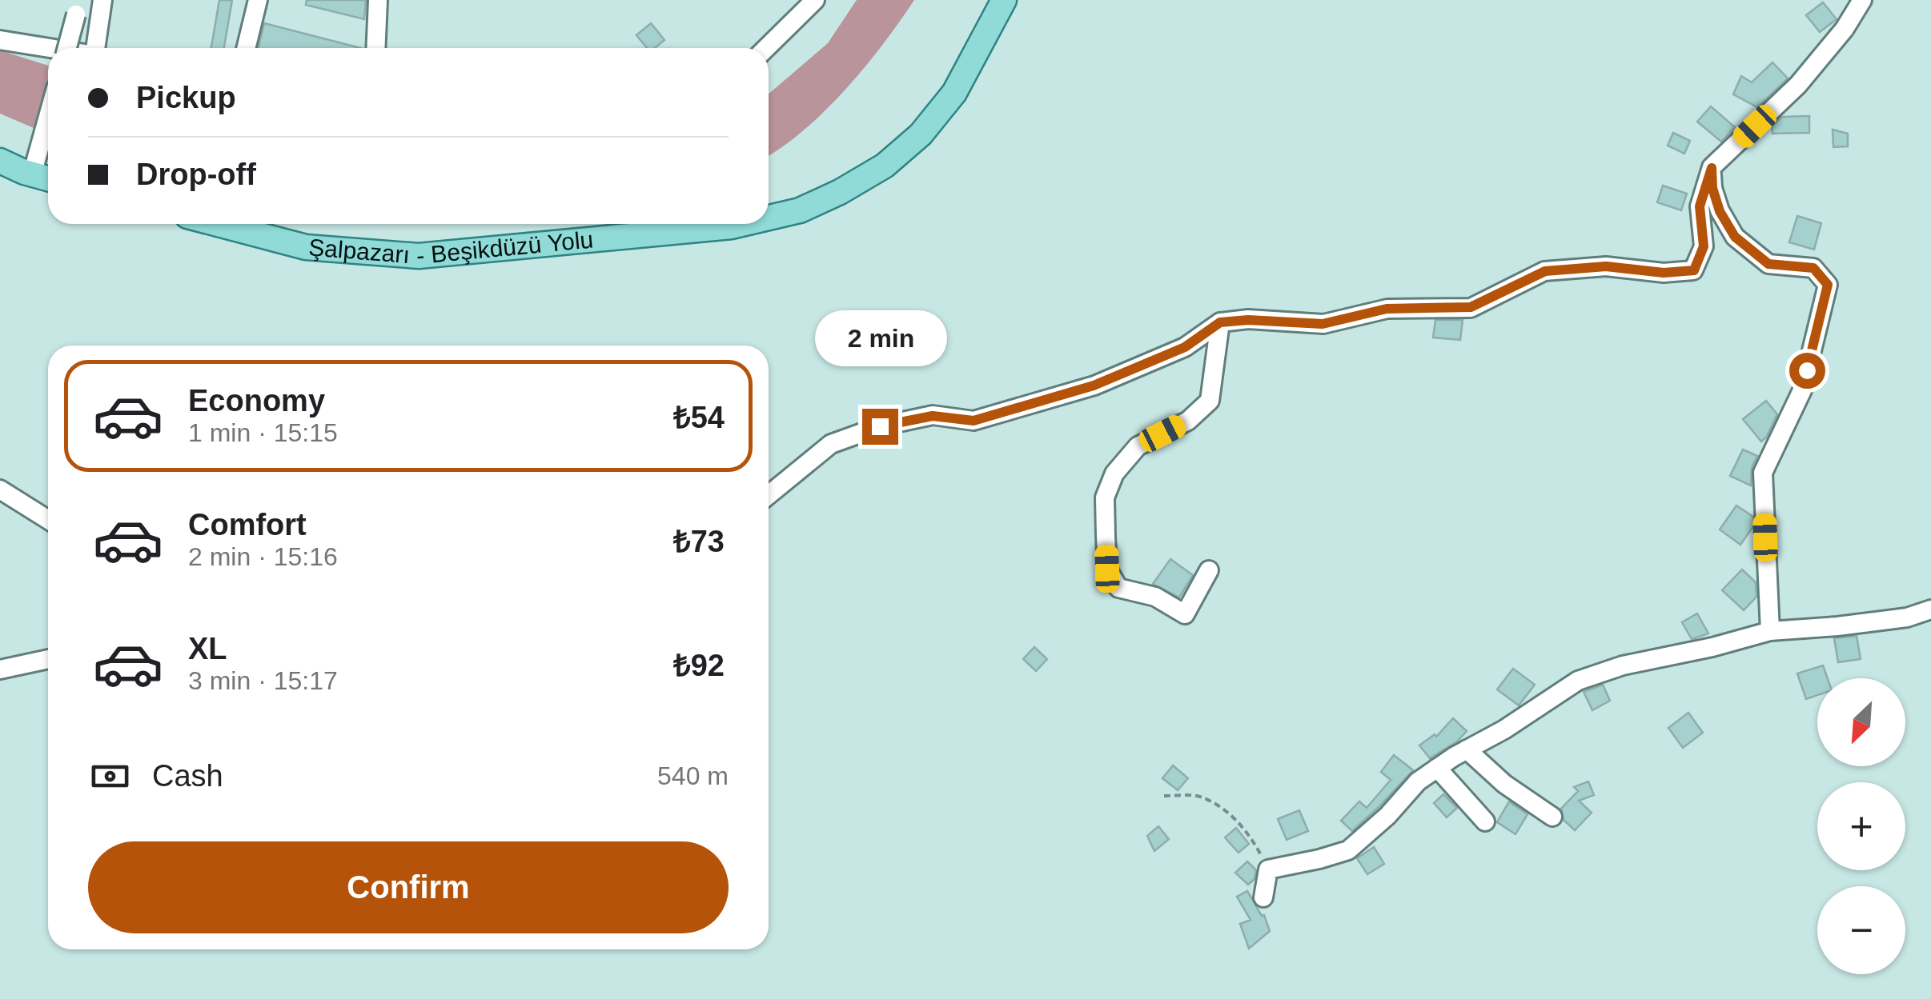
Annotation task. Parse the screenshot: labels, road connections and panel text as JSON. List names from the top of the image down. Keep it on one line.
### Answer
{"streets":{"main road":["Şalpazarı - Beşikdüzü Yolu"]},"north":"bottom left","page":{"banner":["Pickup","Drop-off"],"bubble":"2 min","list":[{"name":"Economy","note":"1 min · 15:15","value":"₺54"},{"name":"Comfort","note":"2 min · 15:16","value":"₺73"},{"name":"XL","note":"3 min · 15:17","value":"₺92"}],"map_buttons":["+","−"],"pay":["Cash","540 m"],"buttons":"Confirm"}}
